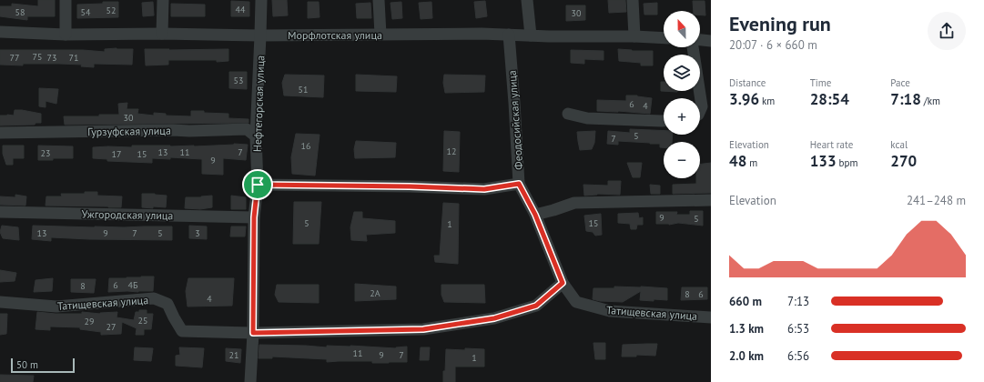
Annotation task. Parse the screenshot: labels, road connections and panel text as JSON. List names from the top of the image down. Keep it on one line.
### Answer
{"streets":{"street":["Морфлотская улица","Нефтегорская улица","Феодосийская улица","Гурзуфская улица","Ужгородская улица","Татищевская улица"]},"crossings":[["Морфлотская улица","Нефтегорская улица"],["Морфлотская улица","Феодосийская улица"],["Нефтегорская улица","Гурзуфская улица"],["Нефтегорская улица","Ужгородская улица"],["Нефтегорская улица","Татищевская улица"],["Феодосийская улица","Татищевская улица"]],"house_numbers":["44","52","58","54","30","75","77","73","71","53","51","6","4","30","5","7","16","12","13","11","7","23","17","15","9","9","5","5","15","1","13","9","7","5","3","6","4Б","8","2А","8","6","4","25","29","27","11","21","9","7","1"],"scale_bar":"50 m","north":"top","page":{"heading":["Evening run","20:07 · 6 × 660 m"],"map_buttons":["+","−"],"stats":[["Distance","3.96 km"],["Time","28:54"],["Pace","7:18 /km"],["Elevation","48 m"],["Heart rate","133 bpm"],["kcal","270"]],"chart":["Elevation","241–248 m"],"list":[{"name":"660 m","note":"7:13"},{"name":"1.3 km","note":"6:53"},{"name":"2.0 km","note":"6:56"}],"scale":"50 m"}}
